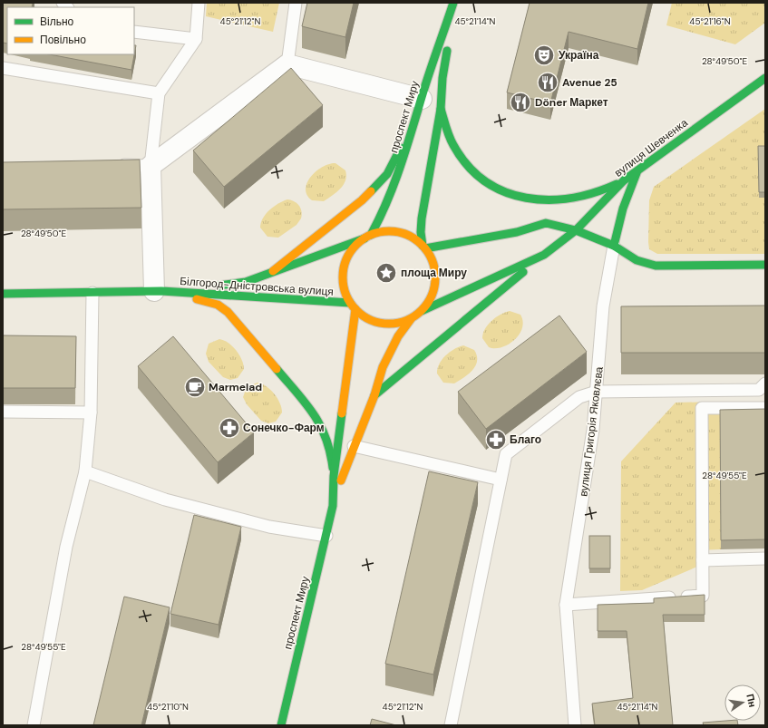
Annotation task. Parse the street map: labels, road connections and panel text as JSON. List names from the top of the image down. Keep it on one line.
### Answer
{"streets":{"main road":["проспект Миру","вулиця Шевченка","Білгород-Дністровська вулиця"],"lane":["вулиця Григорія Яковлєва"]},"crossings":[["проспект Миру","Білгород-Дністровська вулиця"]],"places":{"theatre":["Україна"],"restaurant":["Avenue 25","Döner Маркет"],"place":["площа Миру"],"cafe":["Marmelad"],"pharmacy":["Сонечко-Фарм","Благо"]},"legend":["Вільно","Повільно"],"north":"right","coordinates":["45°21'12\"N","45°21'14\"N","45°21'16\"N","28°49'50\"E","28°49'55\"E","45°21'10\"N"]}
